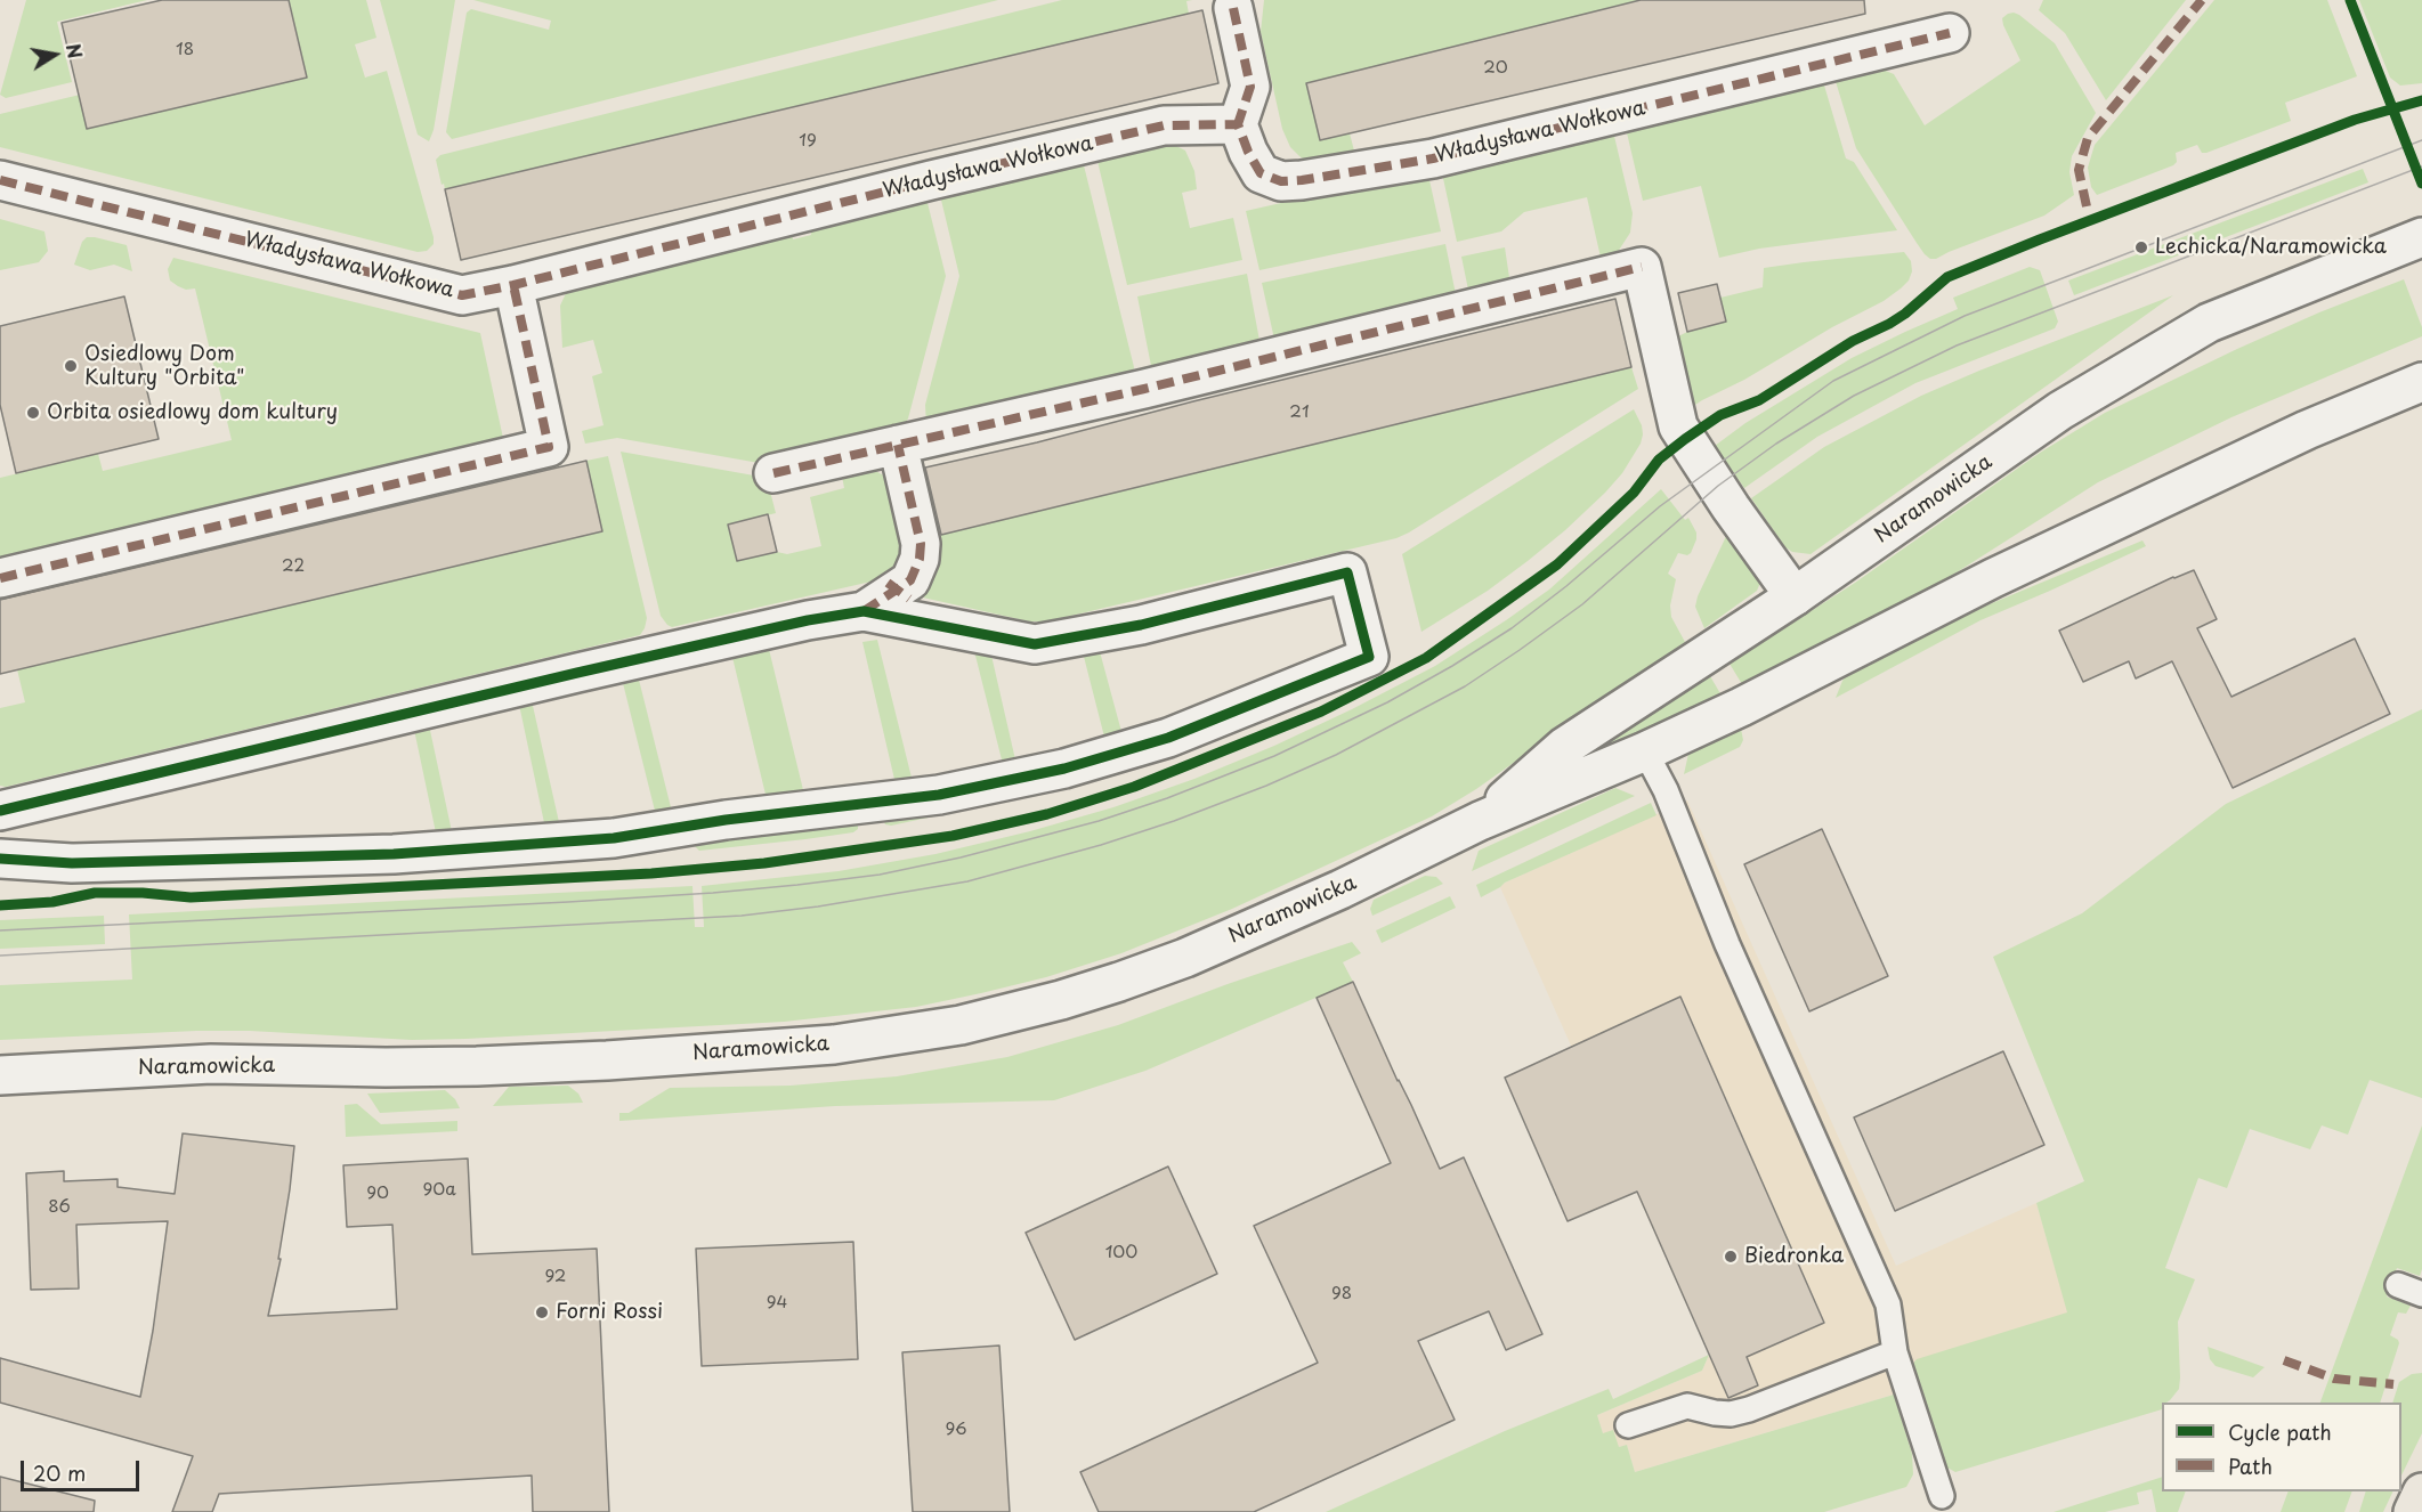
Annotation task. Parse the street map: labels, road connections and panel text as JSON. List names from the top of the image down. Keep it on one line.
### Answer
{"streets":{"street":["Władysława Wołkowa","Naramowicka"]},"places":["Lechicka/Naramowicka","Osiedlowy Dom Kultury \"Orbita\"","Orbita osiedlowy dom kultury","Biedronka","Forni Rossi"],"house_numbers":["18","20","19","21","22","90a","90","86","100","92","98","94","96"],"legend":["Cycle path","Path"],"scale_bar":"20 m","north":"right"}
